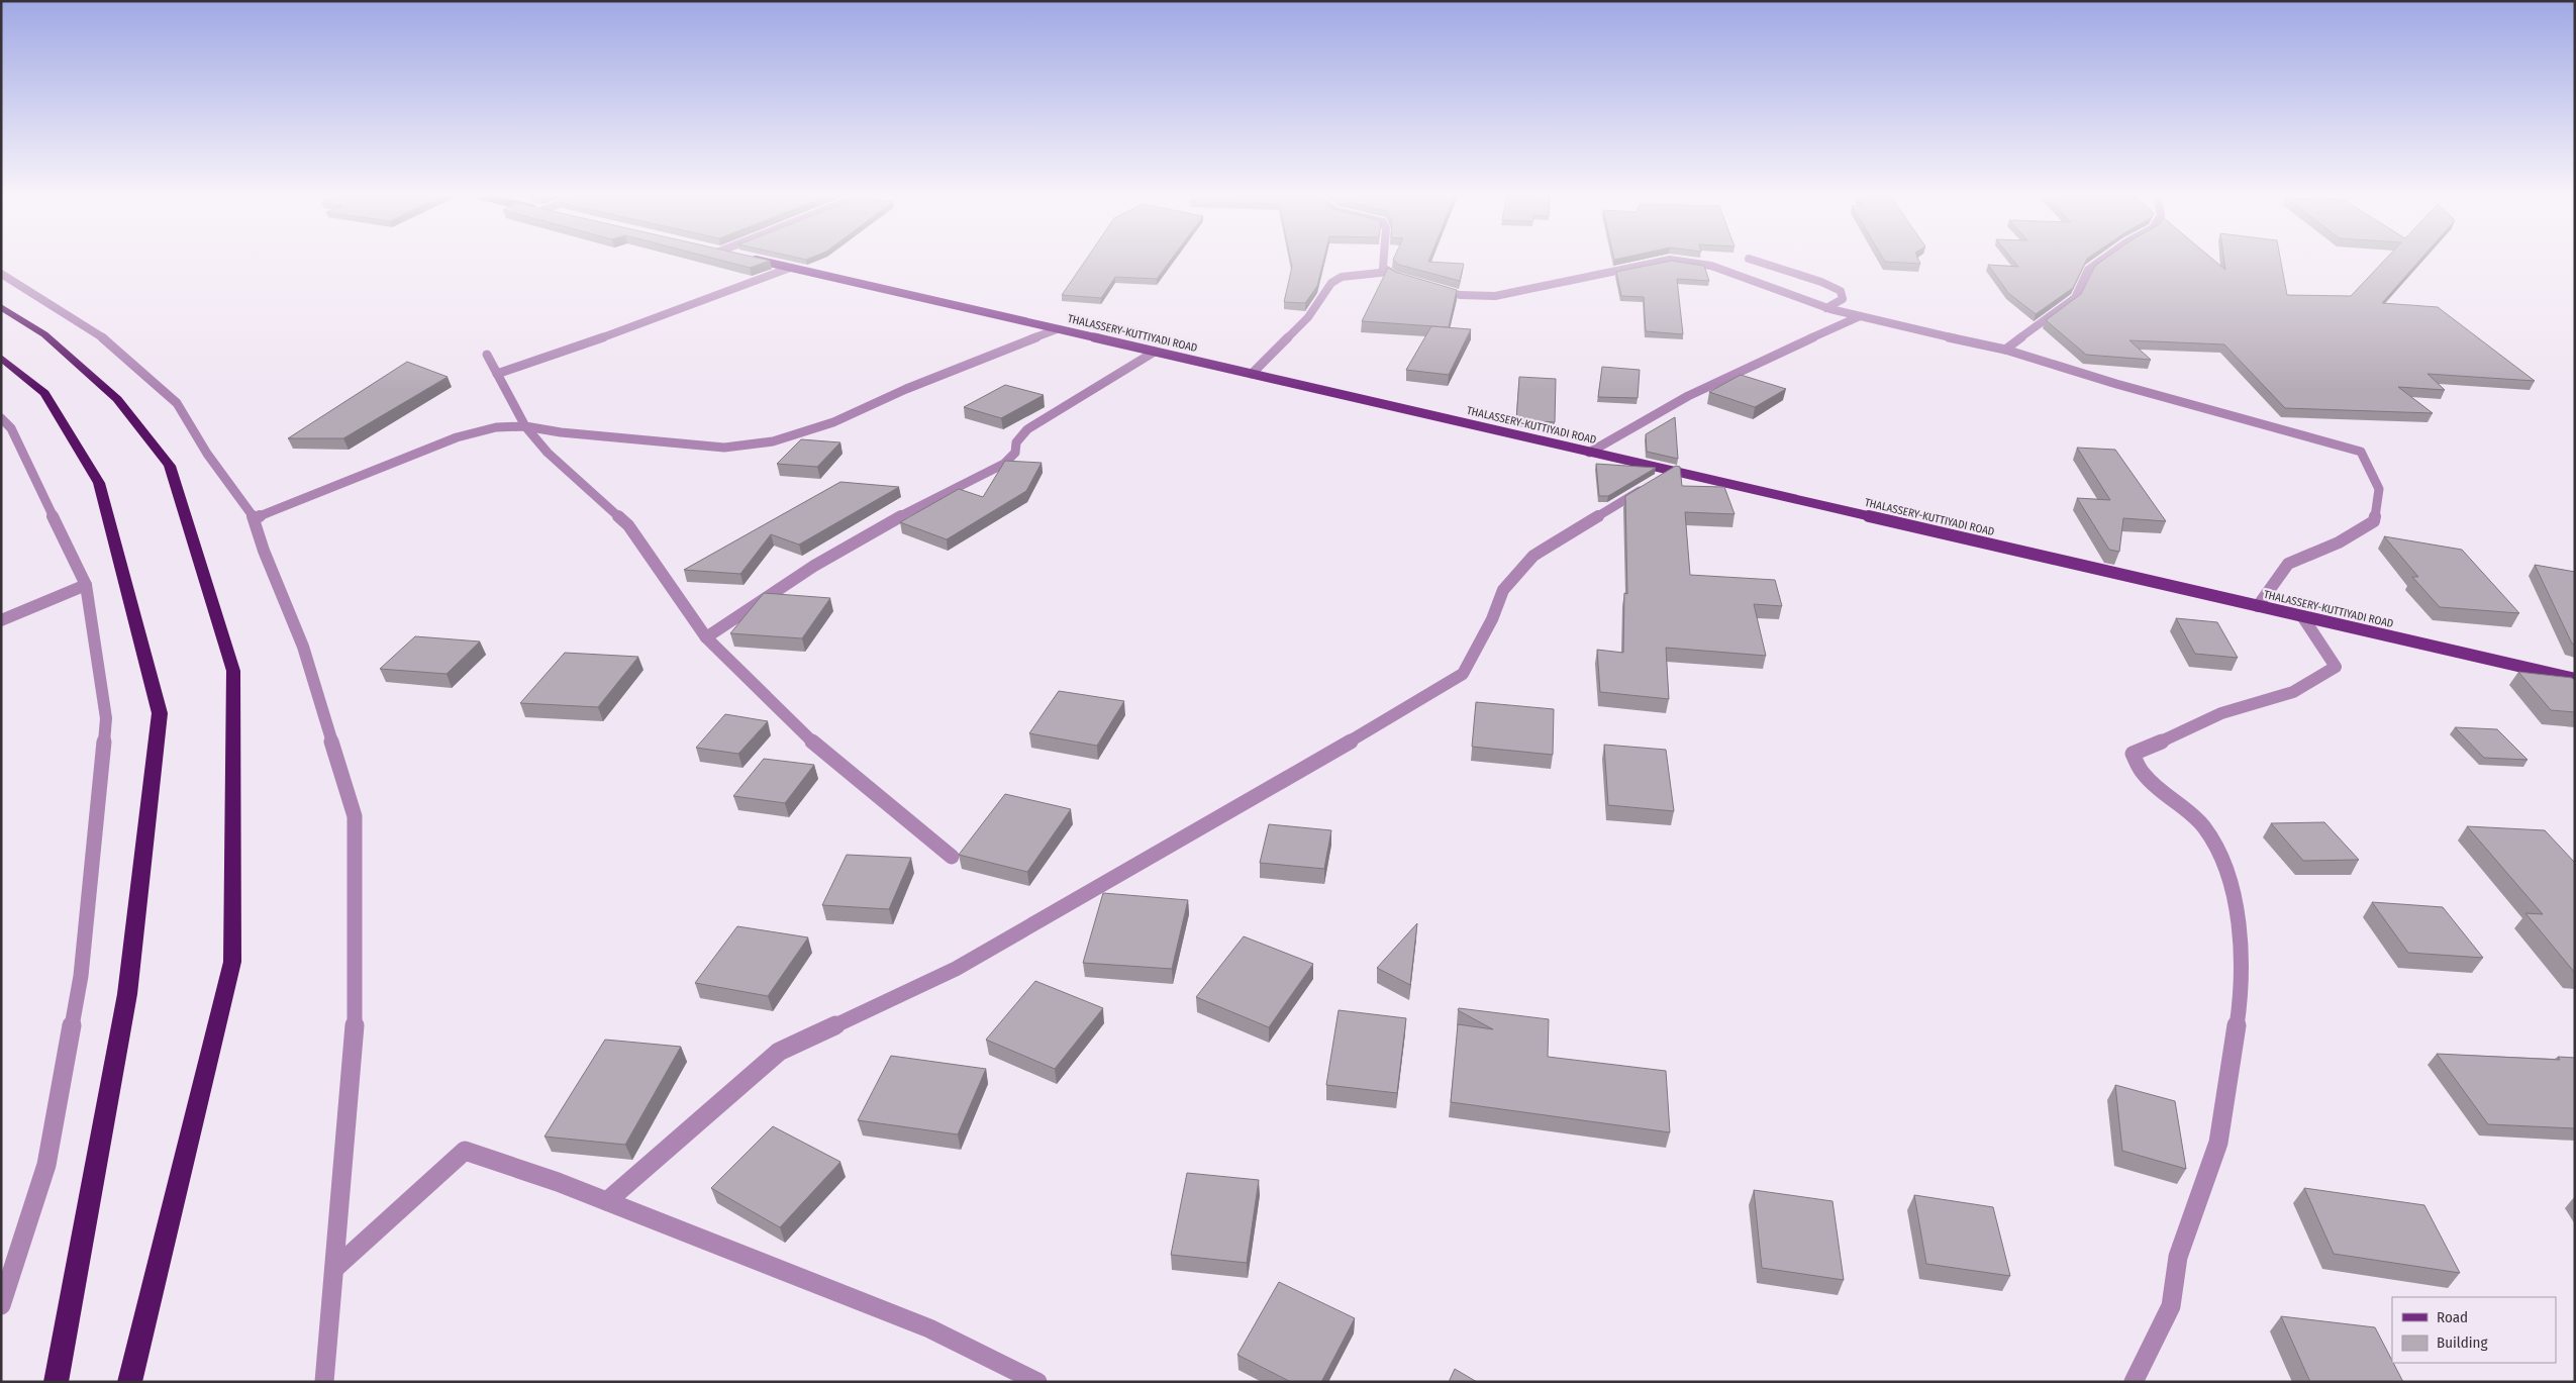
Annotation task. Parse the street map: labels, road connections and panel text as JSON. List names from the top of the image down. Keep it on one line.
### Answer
{"streets":{"main road":["THALASSERY-KUTTIYADI ROAD"]},"legend":["Road","Building"]}
